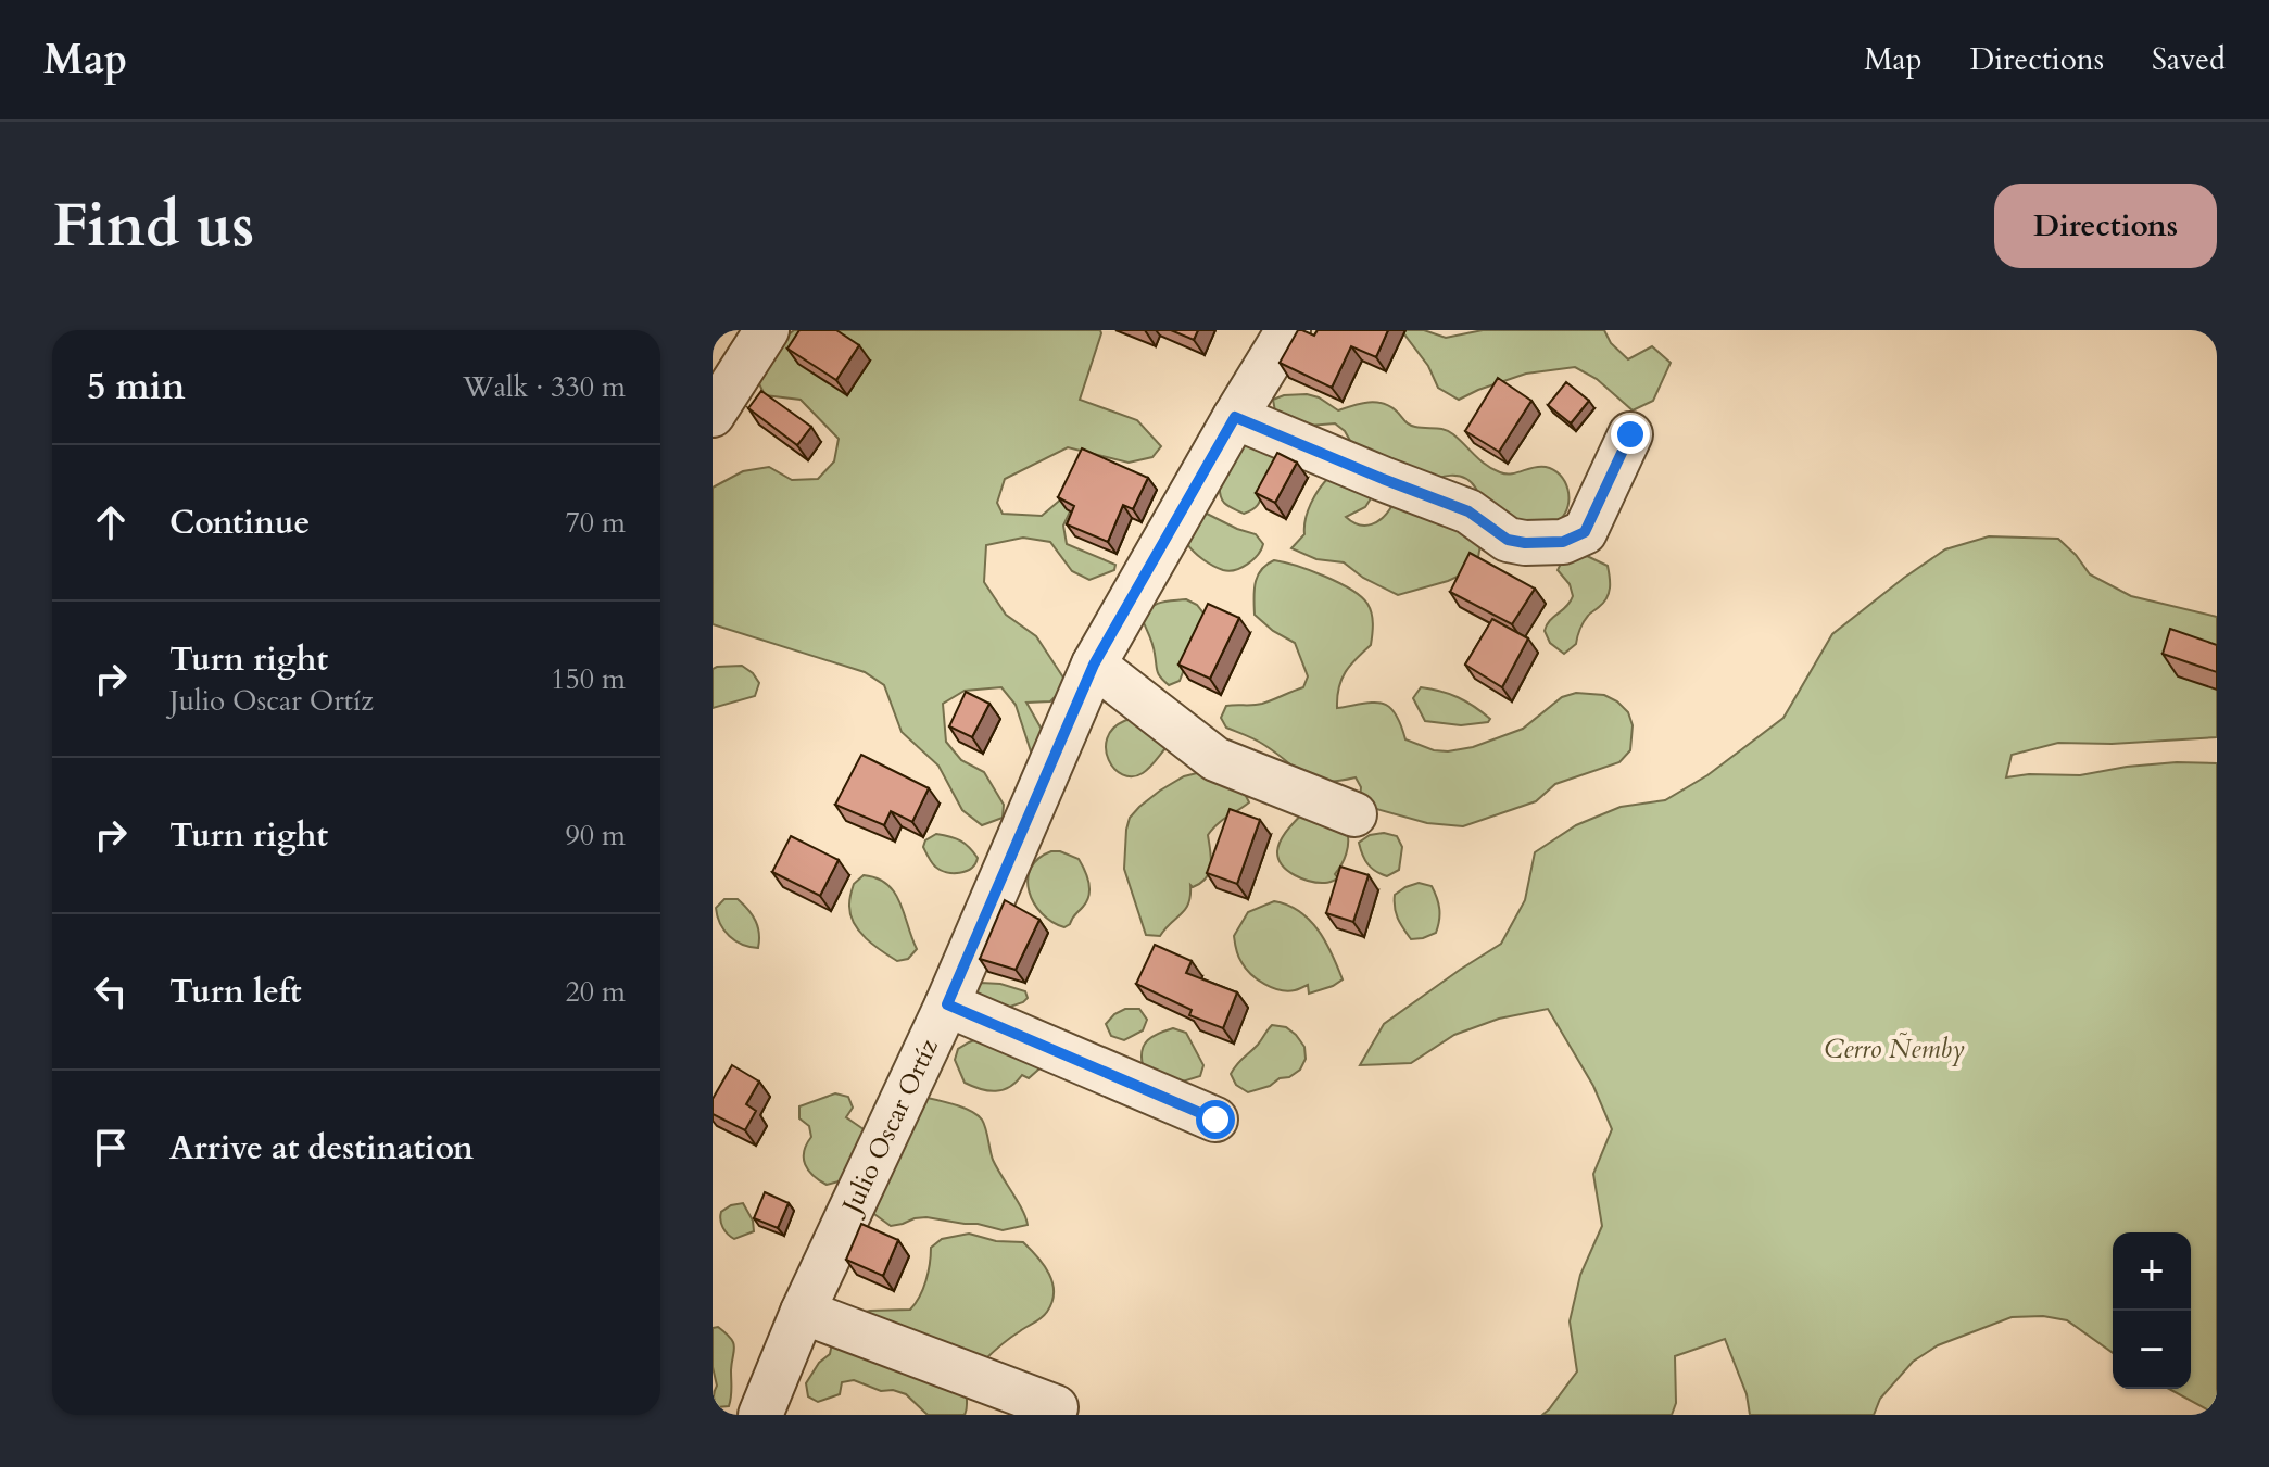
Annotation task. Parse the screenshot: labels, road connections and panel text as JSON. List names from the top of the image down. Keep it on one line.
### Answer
{"streets":{"street":["Julio Oscar Ortíz"]},"parks":["Cerro Ñemby"],"page":{"header":"Map","nav":["Map","Directions","Saved"],"buttons":"Directions","title":"Find us","heading":["5 min","Walk · 330 m"],"list":[["Continue","70 m"],["Turn right","Julio Oscar Ortíz","150 m"],["Turn right","90 m"],["Turn left","20 m"],"Arrive at destination"],"map_buttons":["+","−"]}}
